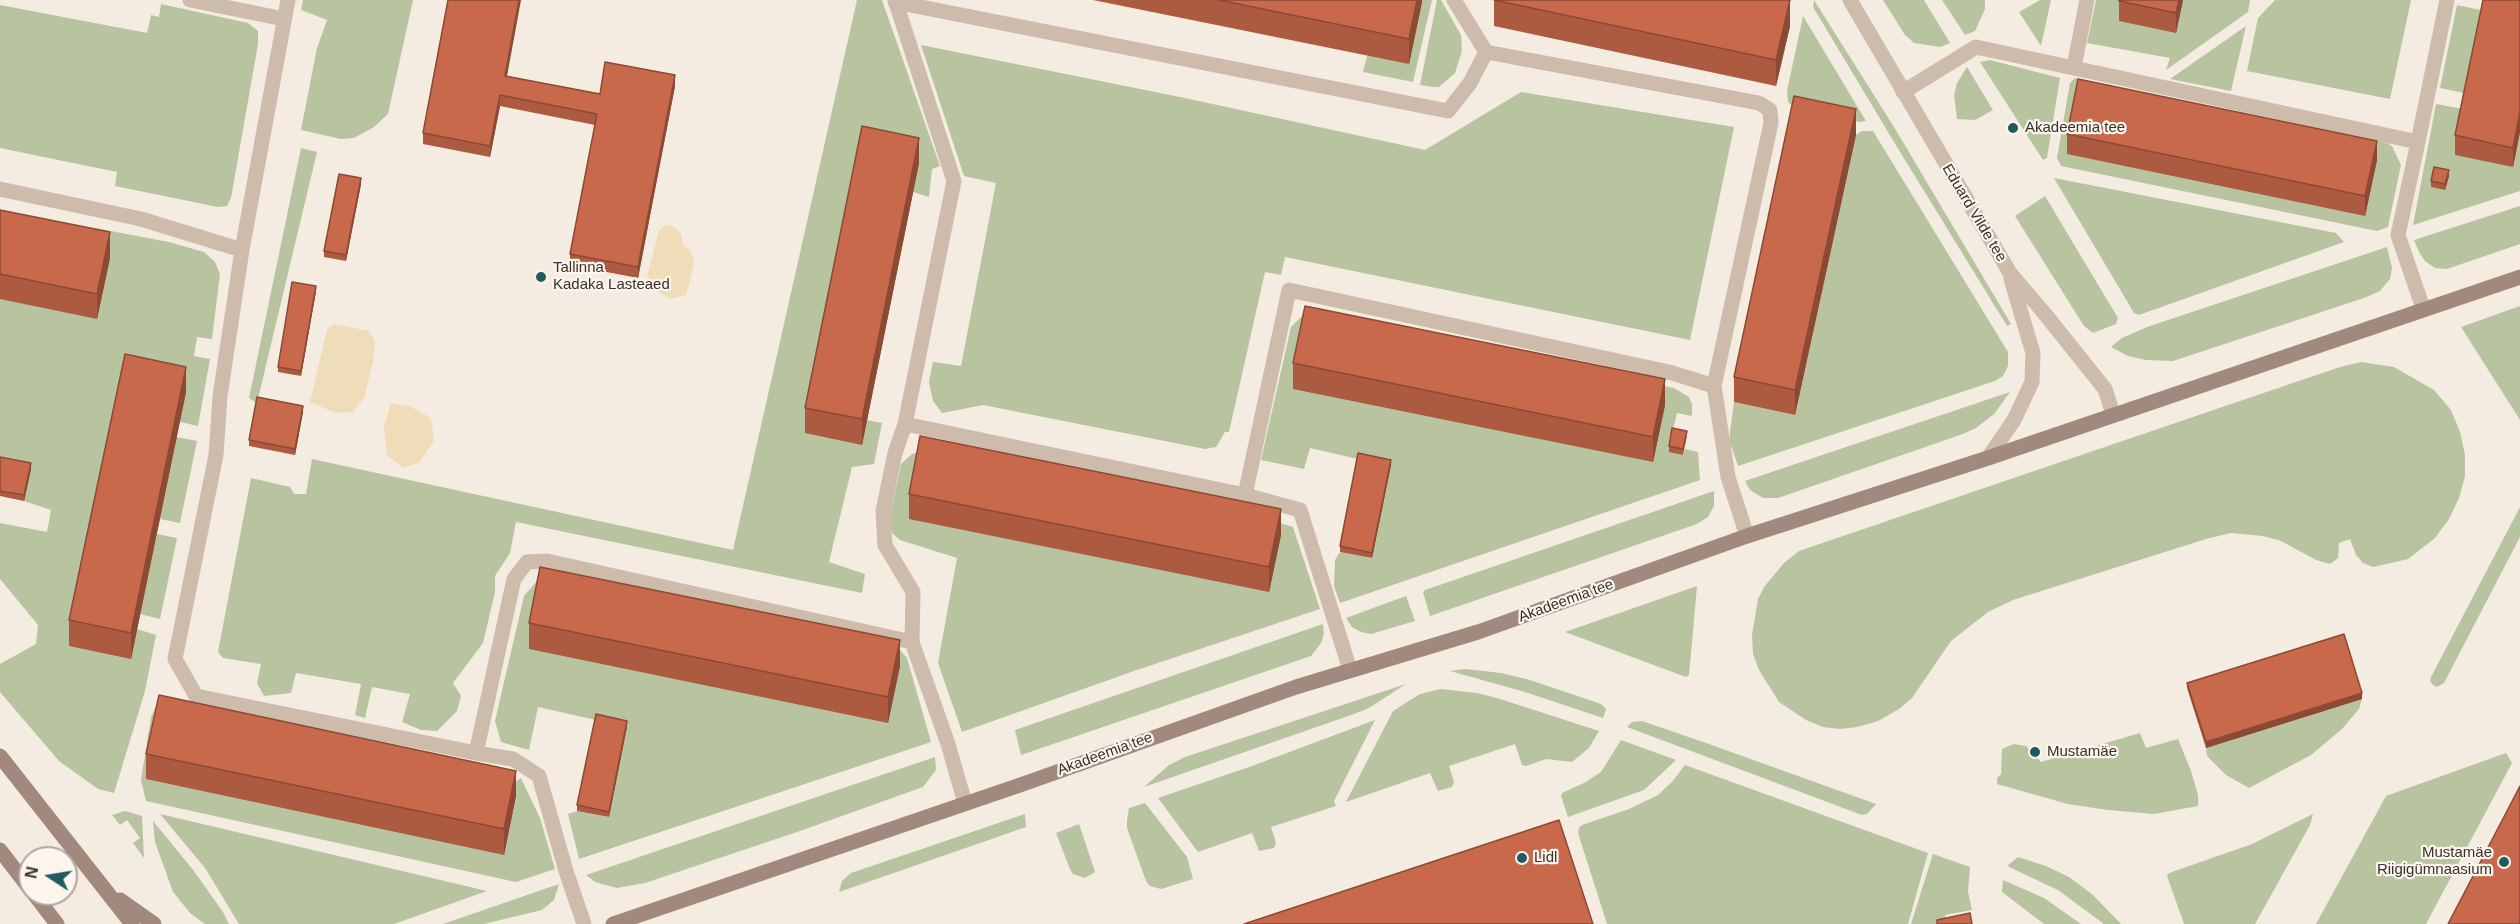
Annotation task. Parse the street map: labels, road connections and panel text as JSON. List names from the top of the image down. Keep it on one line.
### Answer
{"streets":{"main road":["Akadeemia tee"],"street":["Eduard Vilde tee"]},"crossings":[["Eduard Vilde tee","Akadeemia tee"]],"places":["Akadeemia tee","Tallinna Kadaka Lasteaed","Mustamäe","Lidl","Mustamäe Riigigümnaasium"],"north":"left"}
